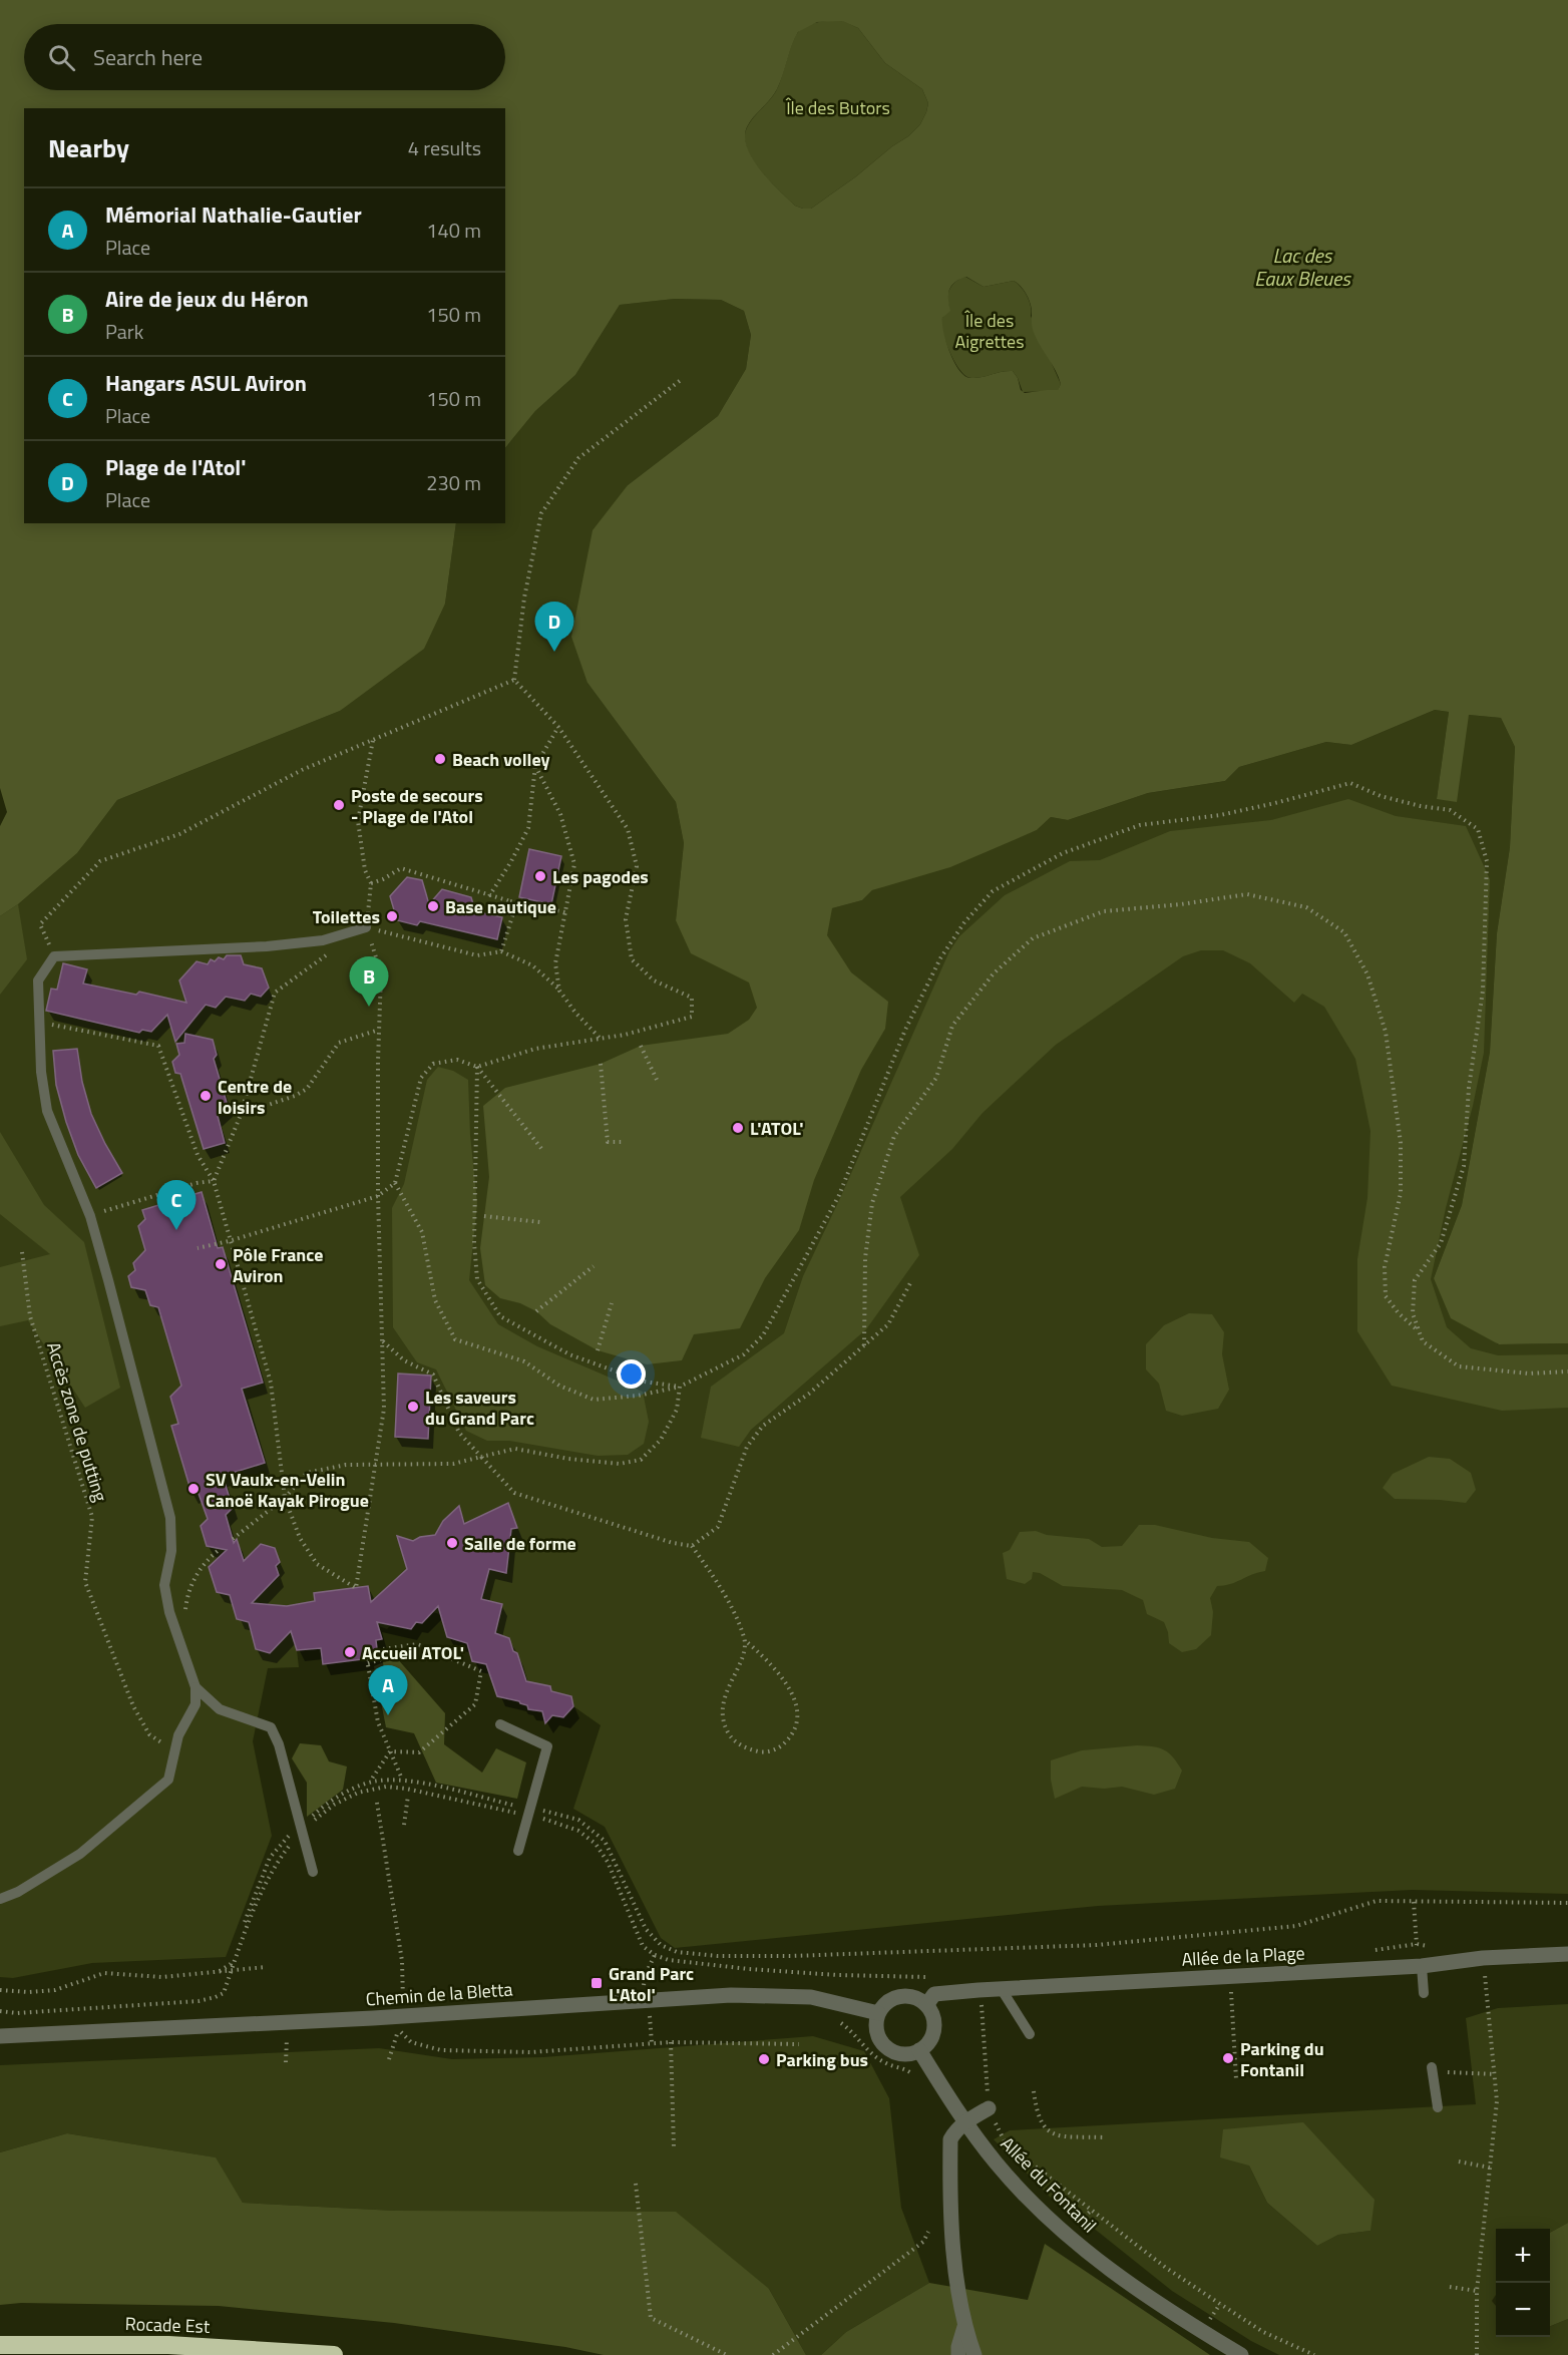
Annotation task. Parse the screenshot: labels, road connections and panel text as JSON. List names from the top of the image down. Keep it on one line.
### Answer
{"streets":{"highway":["Rocade Est"],"street":["Allée de la Plage","Chemin de la Bletta","Allée du Fontanil"],"path":["Accès zone de putting"]},"crossings":[["Allée de la Plage","Chemin de la Bletta"],["Allée de la Plage","Allée du Fontanil"],["Chemin de la Bletta","Allée du Fontanil"]],"water":["Lac des Eaux Bleues"],"parks":["Île des Butors","Île des Aigrettes"],"places":{"other":["Beach volley","Poste de secours - Plage de l'Atol","Les pagodes","Base nautique","Toilettes","Centre de loisirs","L'ATOL'","Pôle France Aviron","Les saveurs du Grand Parc","SV Vaulx-en-Velin Canoë Kayak Pirogue","Salle de forme","Accueil ATOL'","Parking du Fontanil","Parking bus"],"transit":["Grand Parc L'Atol'"]},"page":{"search":"Search here","heading":["Nearby","4 results"],"list":[{"mark":"A","name":"Mémorial Nathalie-Gautier","note":"Place","value":"140 m"},{"mark":"B","name":"Aire de jeux du Héron","note":"Park","value":"150 m"},{"mark":"C","name":"Hangars ASUL Aviron","note":"Place","value":"150 m"},{"mark":"D","name":"Plage de l'Atol'","note":"Place","value":"230 m"}],"pins":["D","B","C","A"],"map_buttons":["+","−"]}}
